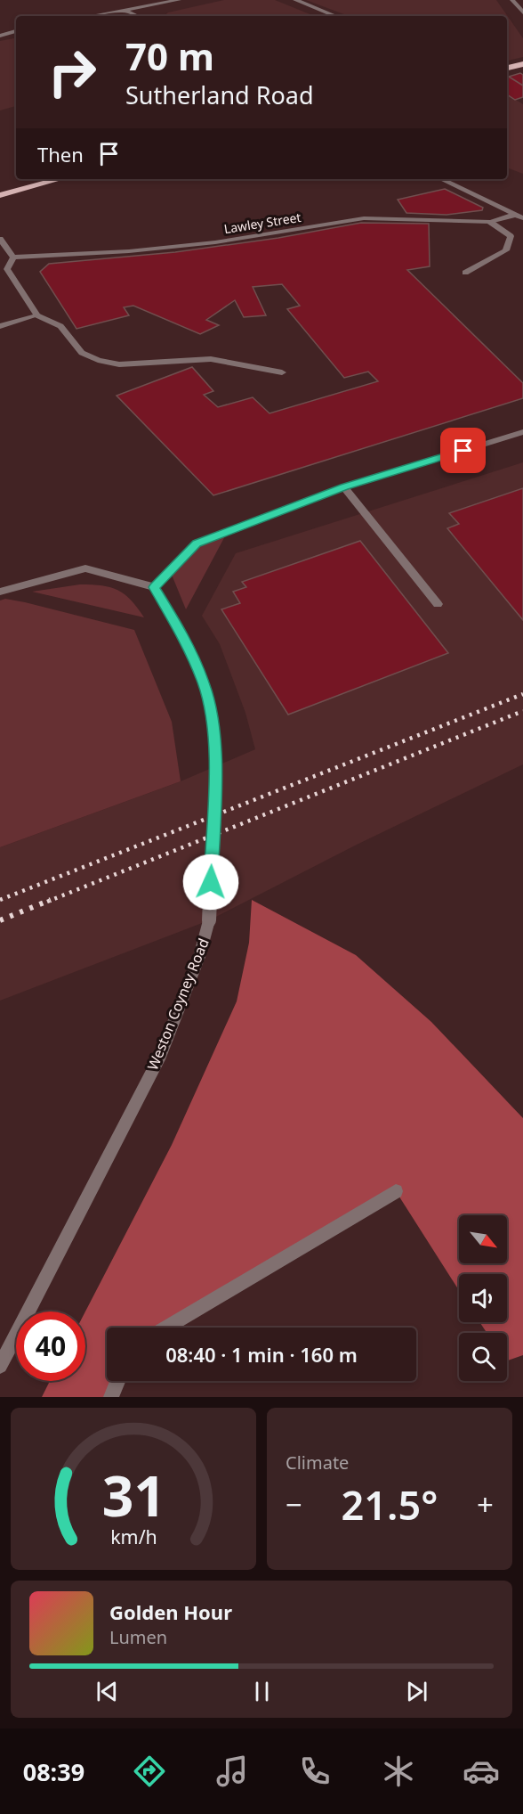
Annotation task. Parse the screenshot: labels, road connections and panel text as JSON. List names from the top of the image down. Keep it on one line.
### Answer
{"streets":{"street":["Lawley Street","Weston Coyney Road"]},"north":"bottom right","page":{"turn":["70 m","Sutherland Road"],"then":"Then","limit":"40","trip":"08:40 · 1 min · 160 m","tile":"Climate","heat":["−","21.5°","+"],"song":["Golden Hour","Lumen"],"tabs":"08:39","gauge":["31","km/h"]}}
